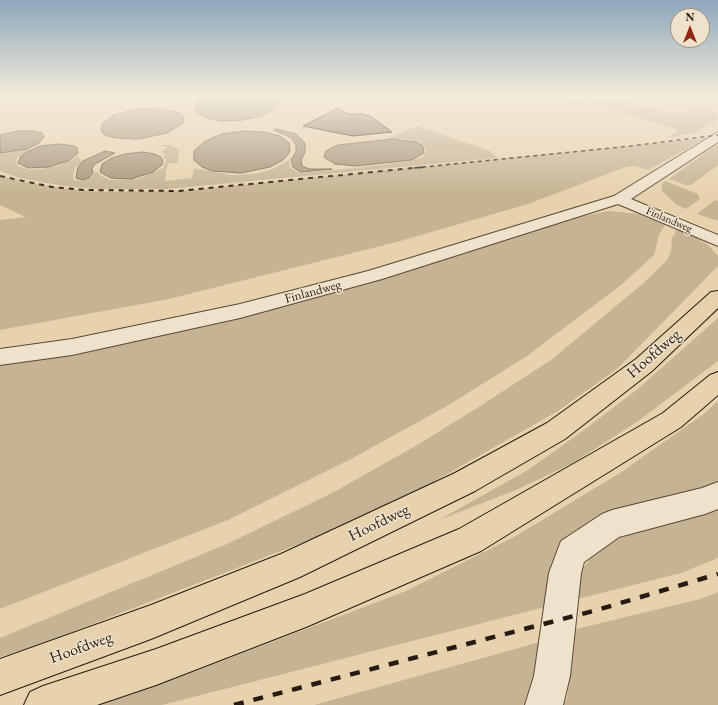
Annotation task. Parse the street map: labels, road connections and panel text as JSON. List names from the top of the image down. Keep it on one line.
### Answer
{"streets":{"main road":["Hoofdweg"],"street":["Finlandweg"]},"north":"top"}
